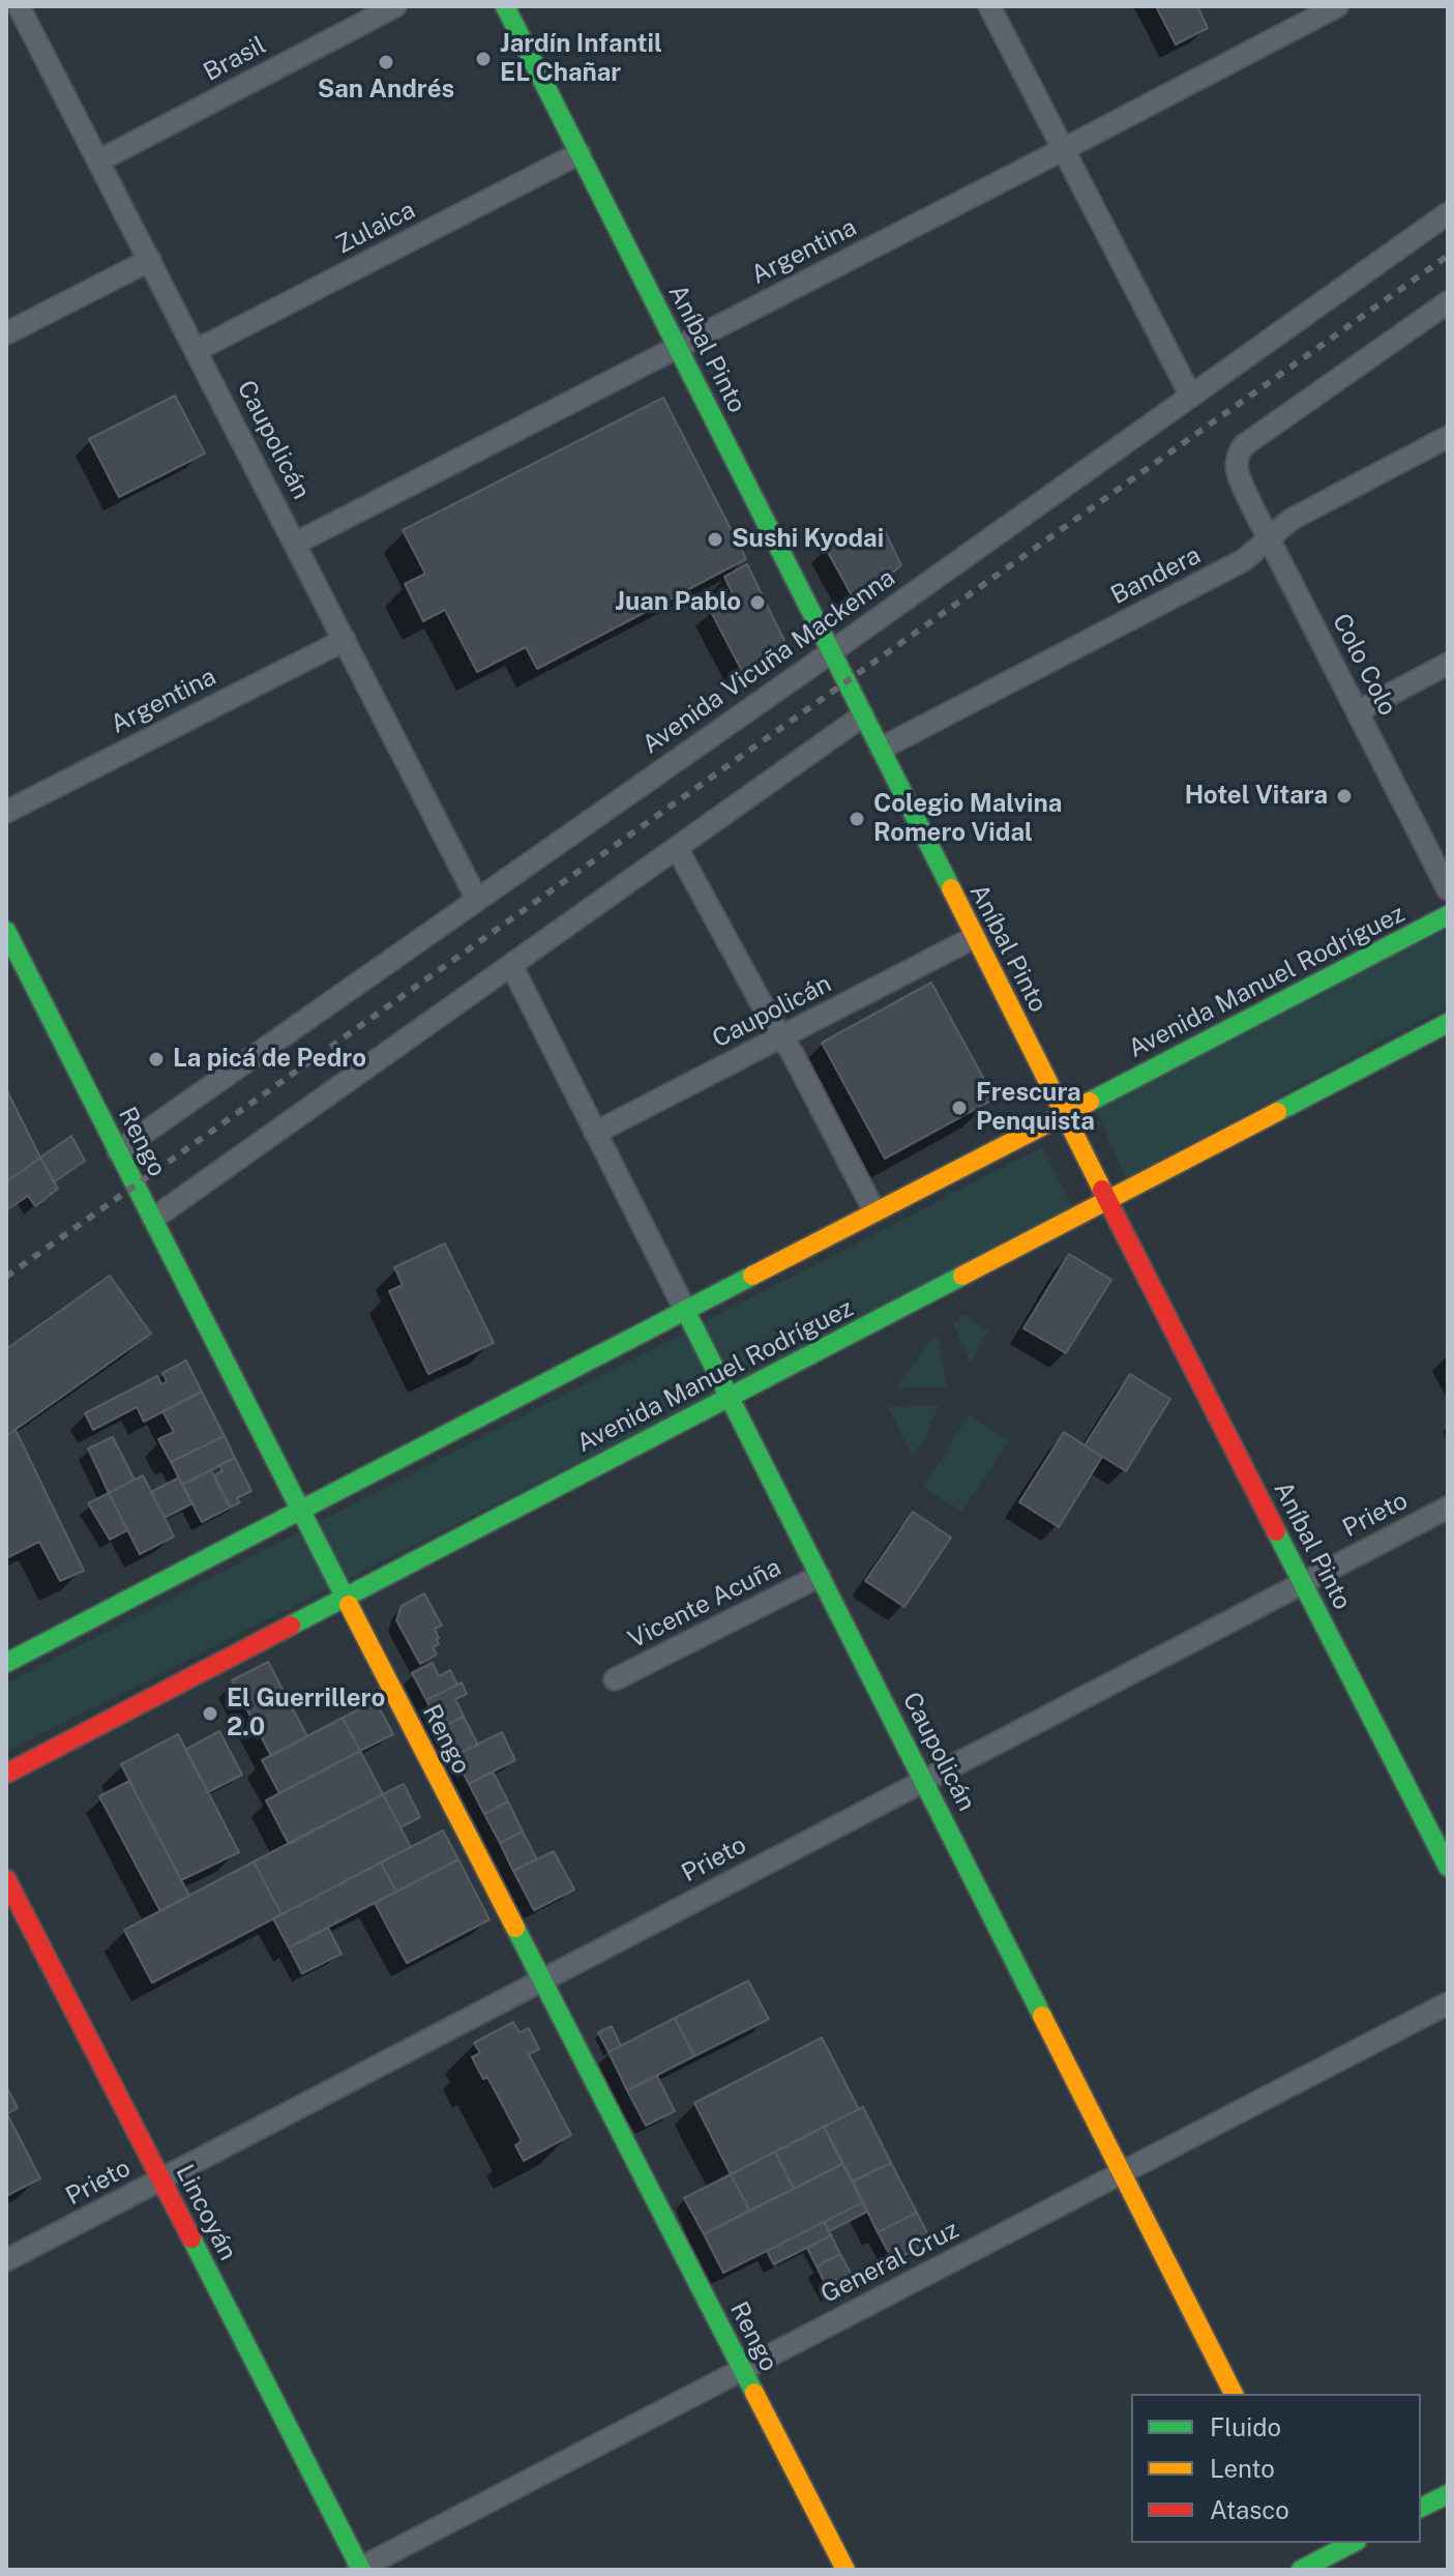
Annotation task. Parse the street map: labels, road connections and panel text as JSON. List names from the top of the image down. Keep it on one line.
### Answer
{"streets":{"main road":["Aníbal Pinto","Caupolicán","Avenida Manuel Rodríguez","Rengo","Lincoyán"],"street":["Brasil","Zulaica","Argentina","Bandera","Avenida Vicuña Mackenna","Colo Colo","Prieto","Vicente Acuña","General Cruz"]},"crossings":[["Brasil","Caupolicán"],["Zulaica","Aníbal Pinto"],["Zulaica","Caupolicán"],["Argentina","Aníbal Pinto"],["Argentina","Caupolicán"],["Aníbal Pinto","Caupolicán"],["Aníbal Pinto","Bandera"],["Aníbal Pinto","Avenida Vicuña Mackenna"],["Aníbal Pinto","Avenida Manuel Rodríguez"],["Aníbal Pinto","Prieto"],["Caupolicán","Avenida Vicuña Mackenna"],["Caupolicán","Avenida Manuel Rodríguez"],["Caupolicán","Prieto"],["Caupolicán","Vicente Acuña"],["Caupolicán","General Cruz"],["Bandera","Colo Colo"],["Avenida Vicuña Mackenna","Rengo"],["Avenida Manuel Rodríguez","Rengo"],["Rengo","Prieto"],["Rengo","General Cruz"],["Prieto","Lincoyán"],["Lincoyán","General Cruz"]],"places":["Jardín Infantil EL Chañar","San Andrés","Sushi Kyodai","Juan Pablo","Hotel Vitara","Colegio Malvina Romero Vidal","La picá de Pedro","Frescura Penquista","El Guerrillero 2.0"],"legend":["Fluido","Lento","Atasco"]}
